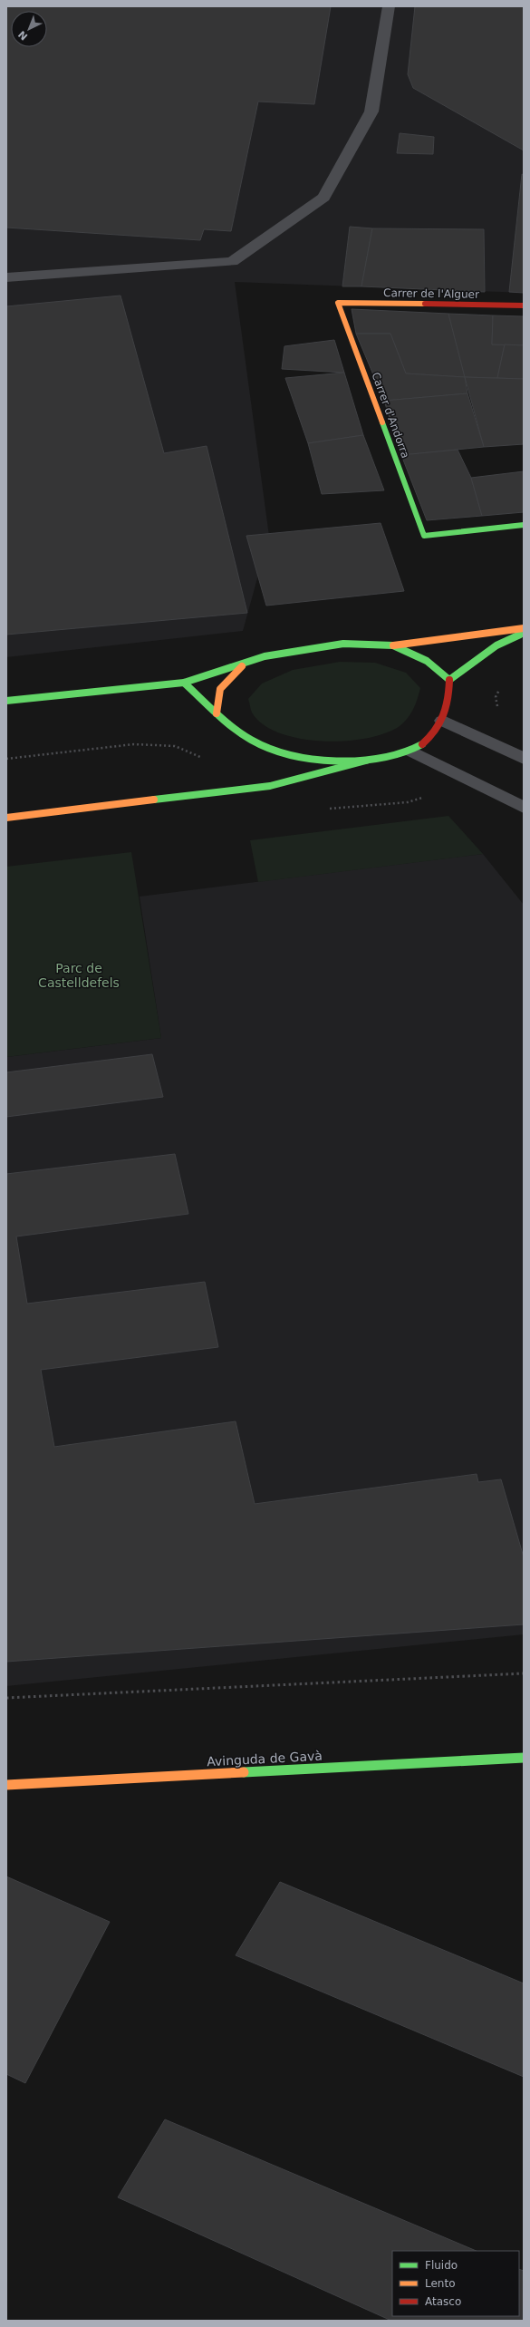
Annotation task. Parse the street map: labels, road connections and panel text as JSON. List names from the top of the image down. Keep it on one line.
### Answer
{"streets":{"street":["Carrer de l'Alguer","Carrer d'Andorra","Avinguda de Gavà"]},"crossings":[["Carrer de l'Alguer","Carrer d'Andorra"]],"parks":["Parc de Castelldefels"],"legend":["Fluido","Lento","Atasco"],"north":"bottom left"}
